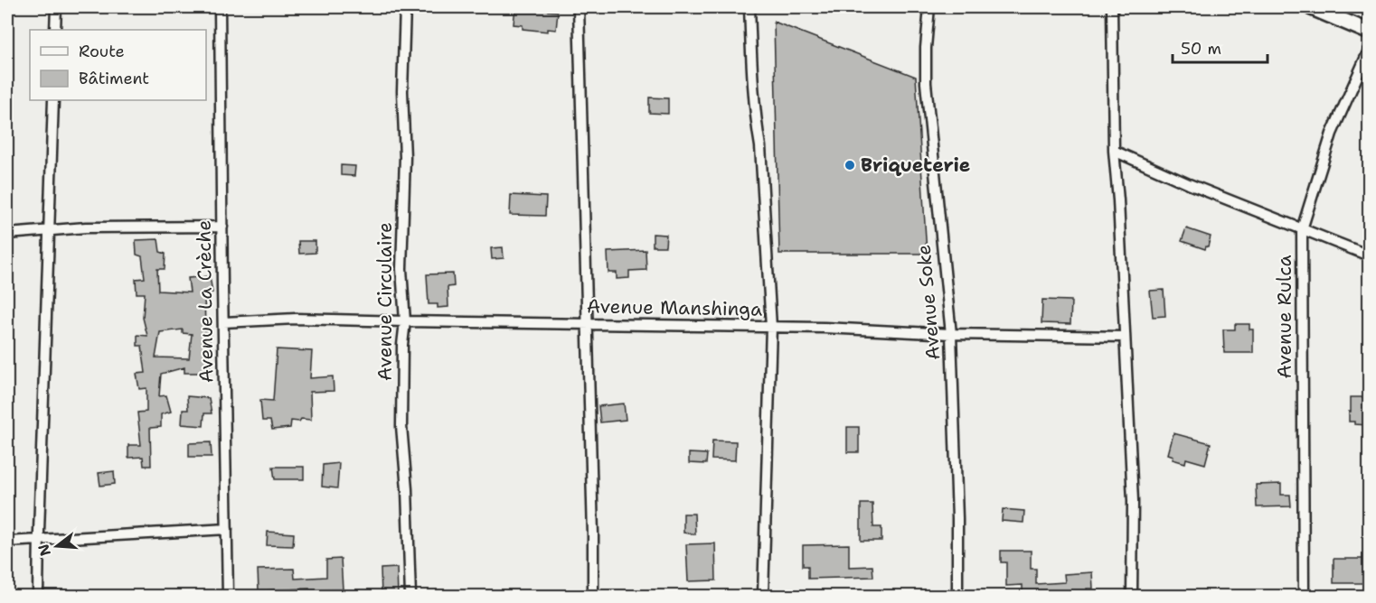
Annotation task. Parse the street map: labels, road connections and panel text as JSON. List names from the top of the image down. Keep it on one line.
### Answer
{"streets":{"street":["Avenue La Crèche","Avenue Circulaire","Avenue Soke","Avenue Manshinga","Avenue Rulca"]},"crossings":[["Avenue La Crèche","Avenue Manshinga"],["Avenue Circulaire","Avenue Manshinga"],["Avenue Soke","Avenue Manshinga"]],"places":["Briqueterie"],"legend":["Route","Bâtiment"],"scale_bar":"50 m","north":"left"}
